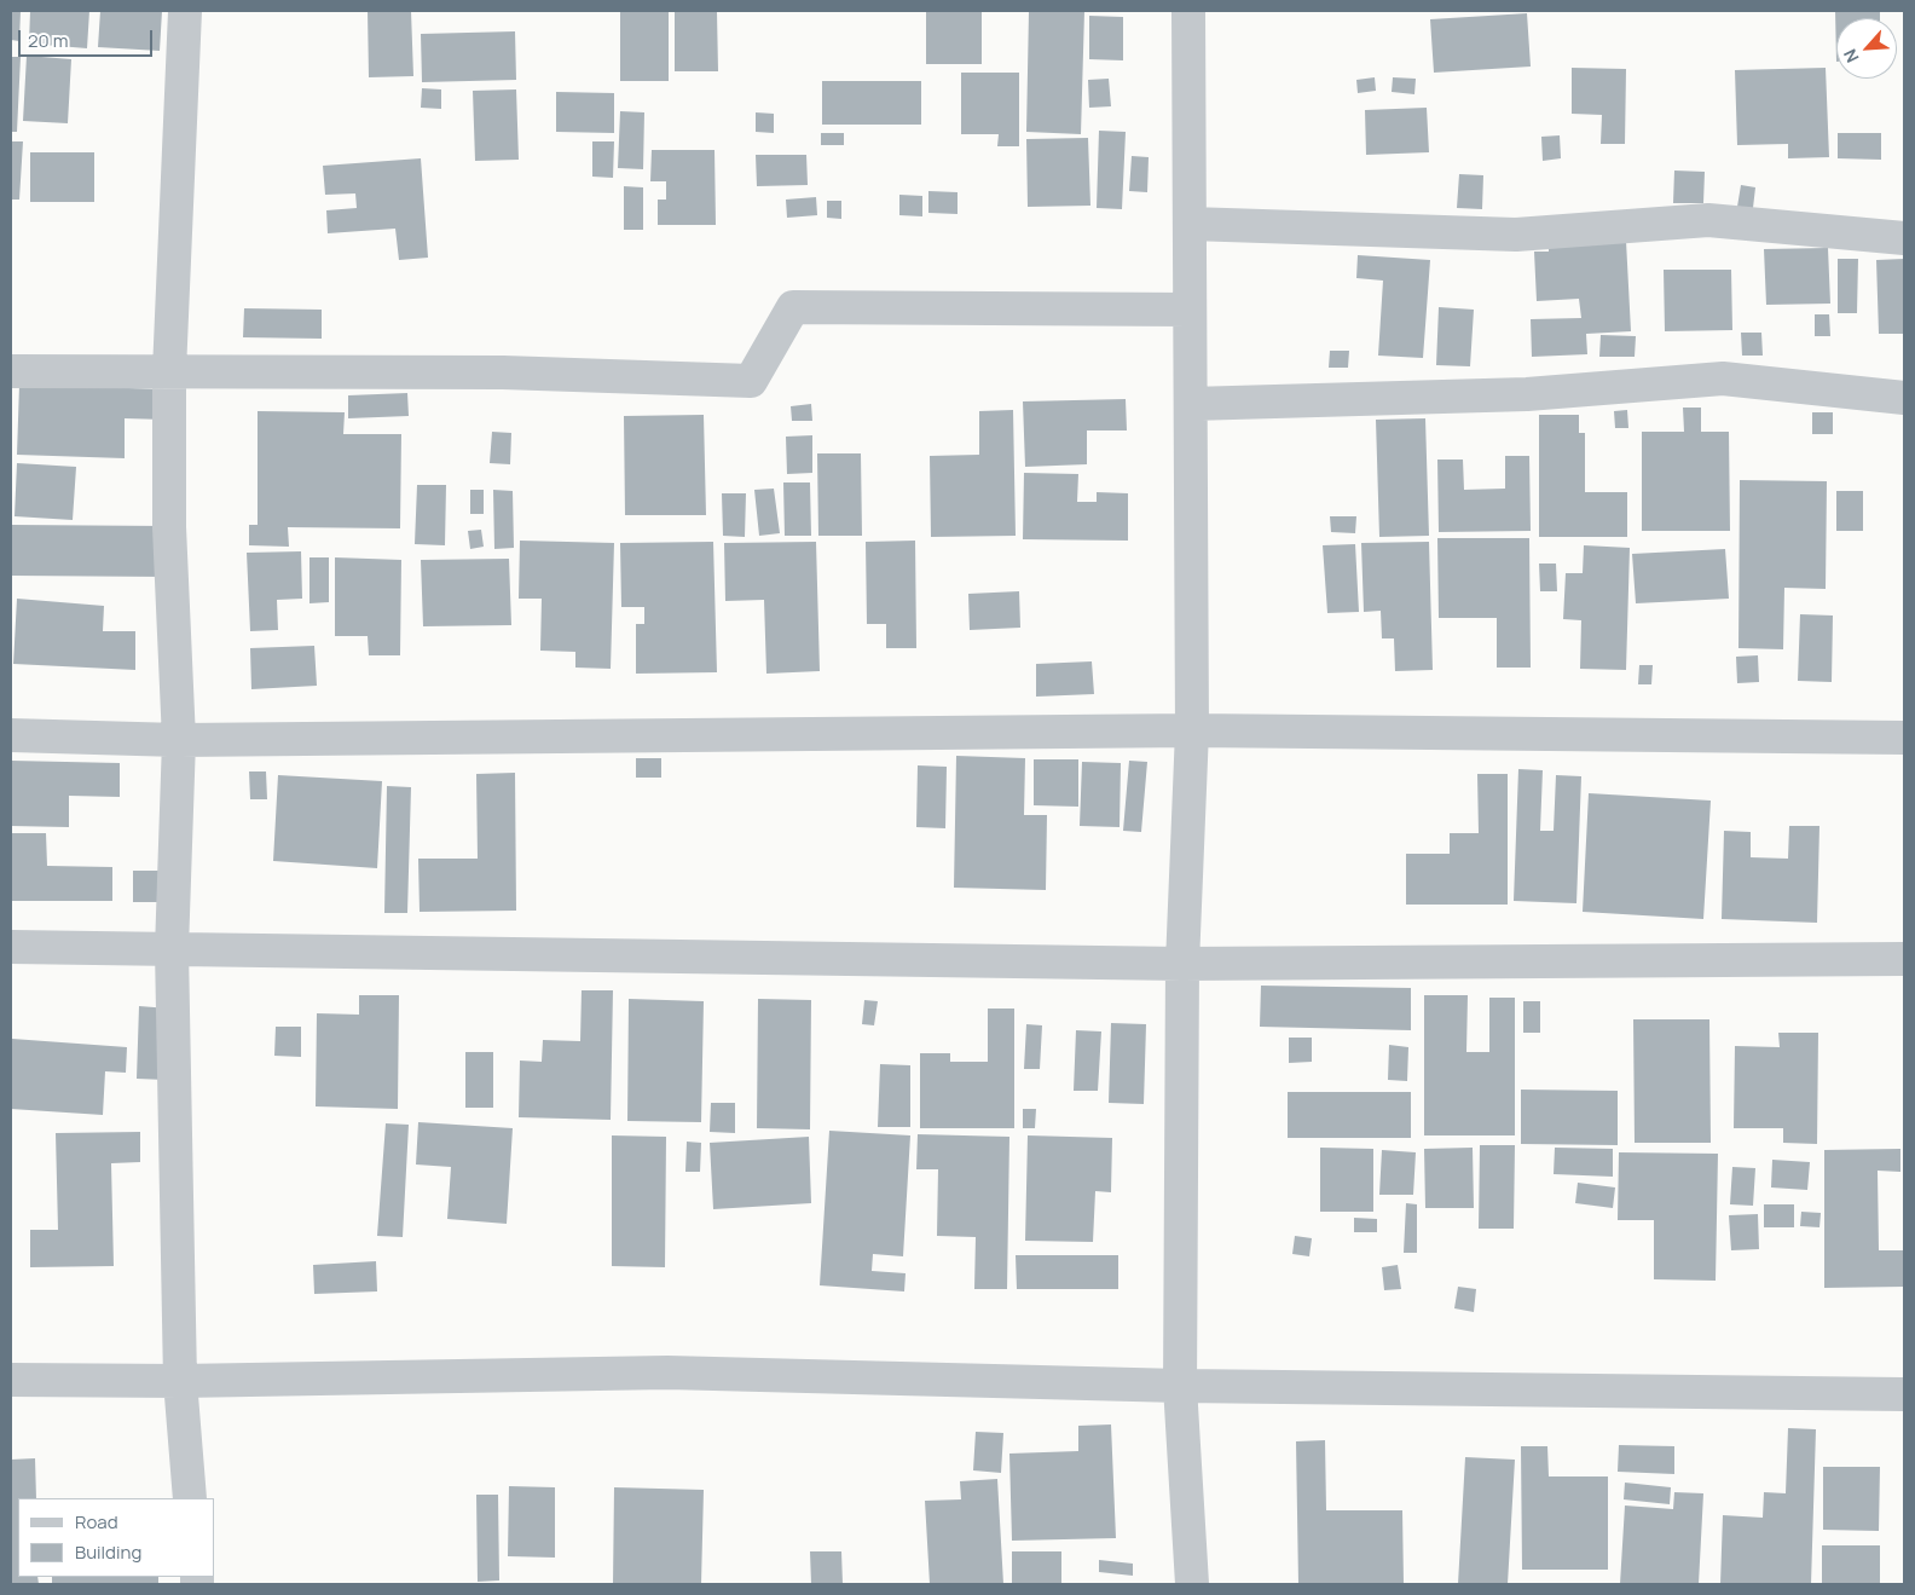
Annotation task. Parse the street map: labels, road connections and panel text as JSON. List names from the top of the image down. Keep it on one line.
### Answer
{"legend":["Road","Building"],"scale_bar":"20 m","north":"bottom left"}
